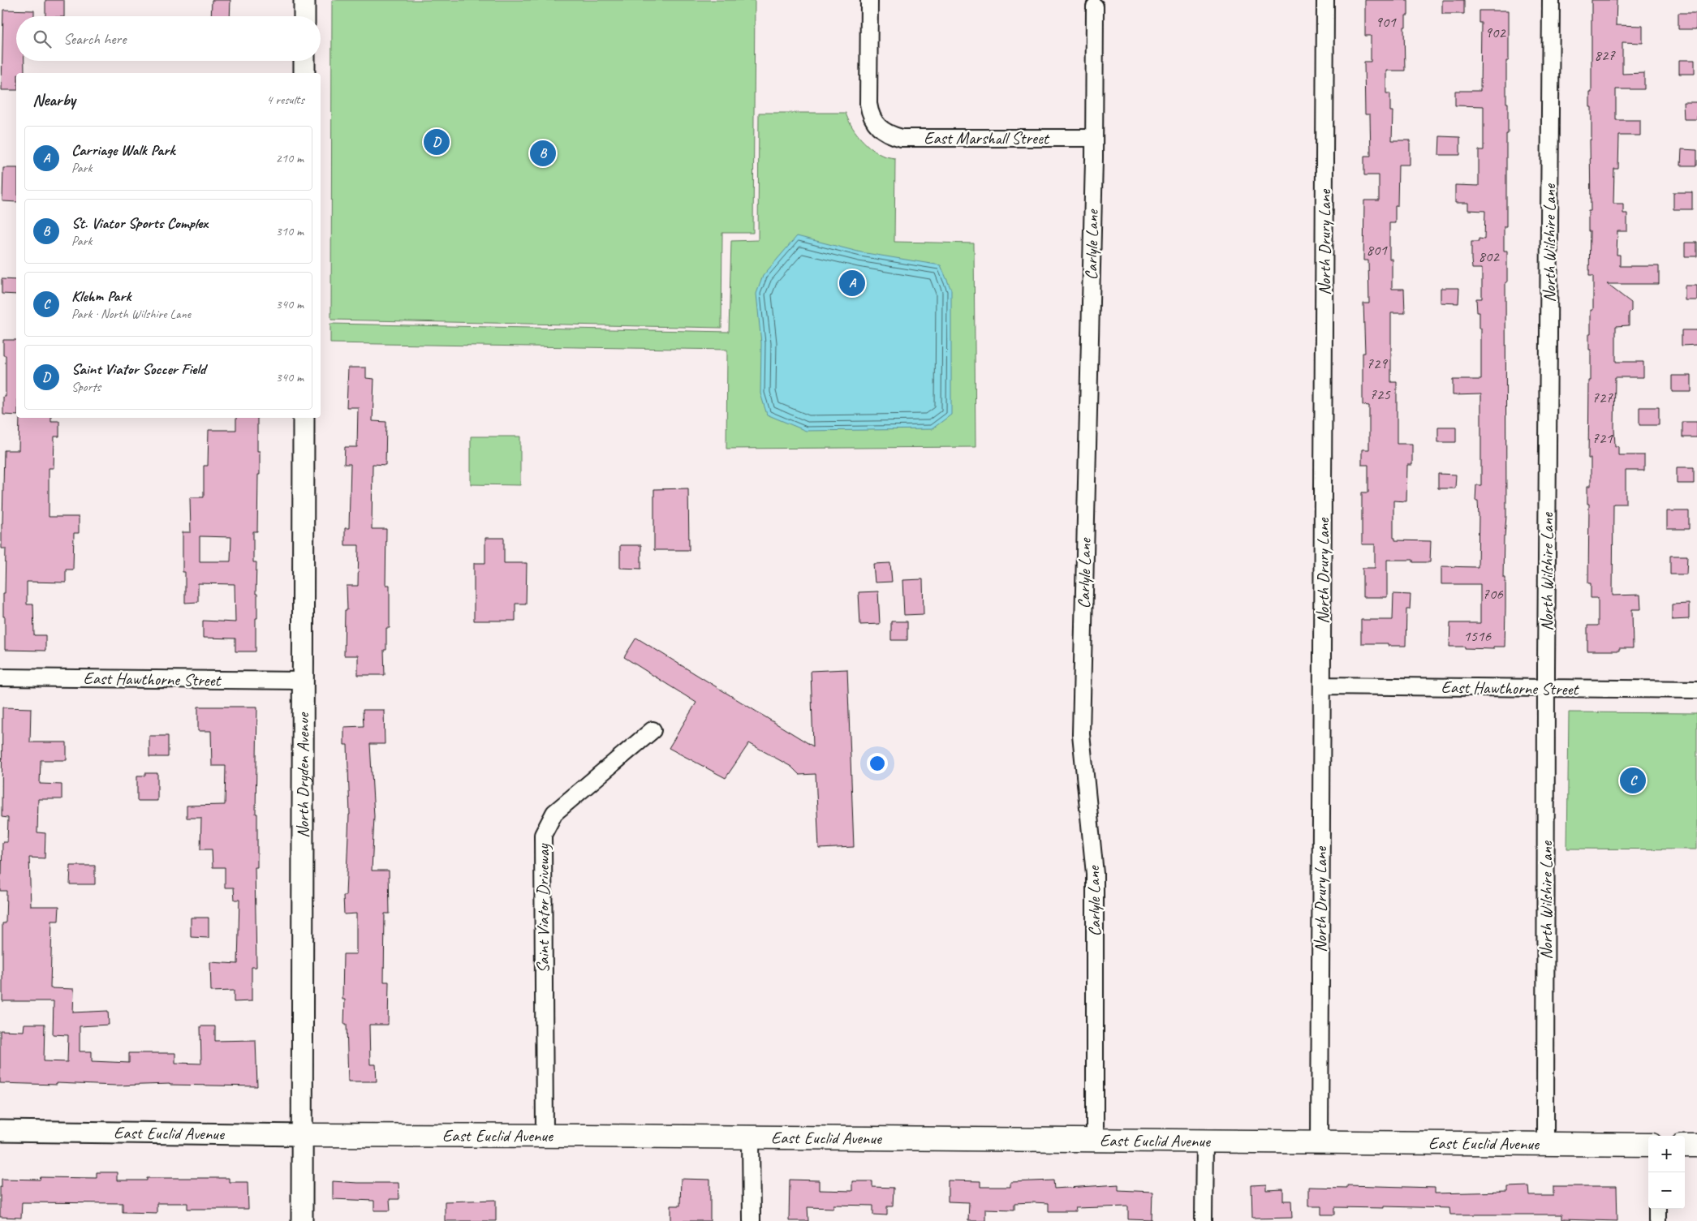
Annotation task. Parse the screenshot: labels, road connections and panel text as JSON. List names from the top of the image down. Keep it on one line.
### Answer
{"streets":{"main road":["East Euclid Avenue"],"street":["East Marshall Street","North Drury Lane","North Wilshire Lane","Carlyle Lane","East Hawthorne Street","North Dryden Avenue","Saint Viator Driveway"]},"crossings":[["East Marshall Street","Carlyle Lane"],["North Drury Lane","East Hawthorne Street"],["North Drury Lane","East Euclid Avenue"],["North Wilshire Lane","East Hawthorne Street"],["North Wilshire Lane","East Euclid Avenue"],["Carlyle Lane","East Euclid Avenue"],["East Hawthorne Street","North Dryden Avenue"],["North Dryden Avenue","East Euclid Avenue"],["Saint Viator Driveway","East Euclid Avenue"]],"house_numbers":["901","902","827","801","802","729","725","727","721","706","1516"],"page":{"search":"Search here","heading":["Nearby","4 results"],"list":[{"mark":"A","name":"Carriage Walk Park","note":"Park","value":"210 m"},{"mark":"B","name":"St. Viator Sports Complex","note":"Park","value":"310 m"},{"mark":"C","name":"Klehm Park","note":"Park · North Wilshire Lane","value":"340 m"},{"mark":"D","name":"Saint Viator Soccer Field","note":"Sports","value":"340 m"}],"pins":["D","B","A","C"],"map_buttons":["+","−"]}}
